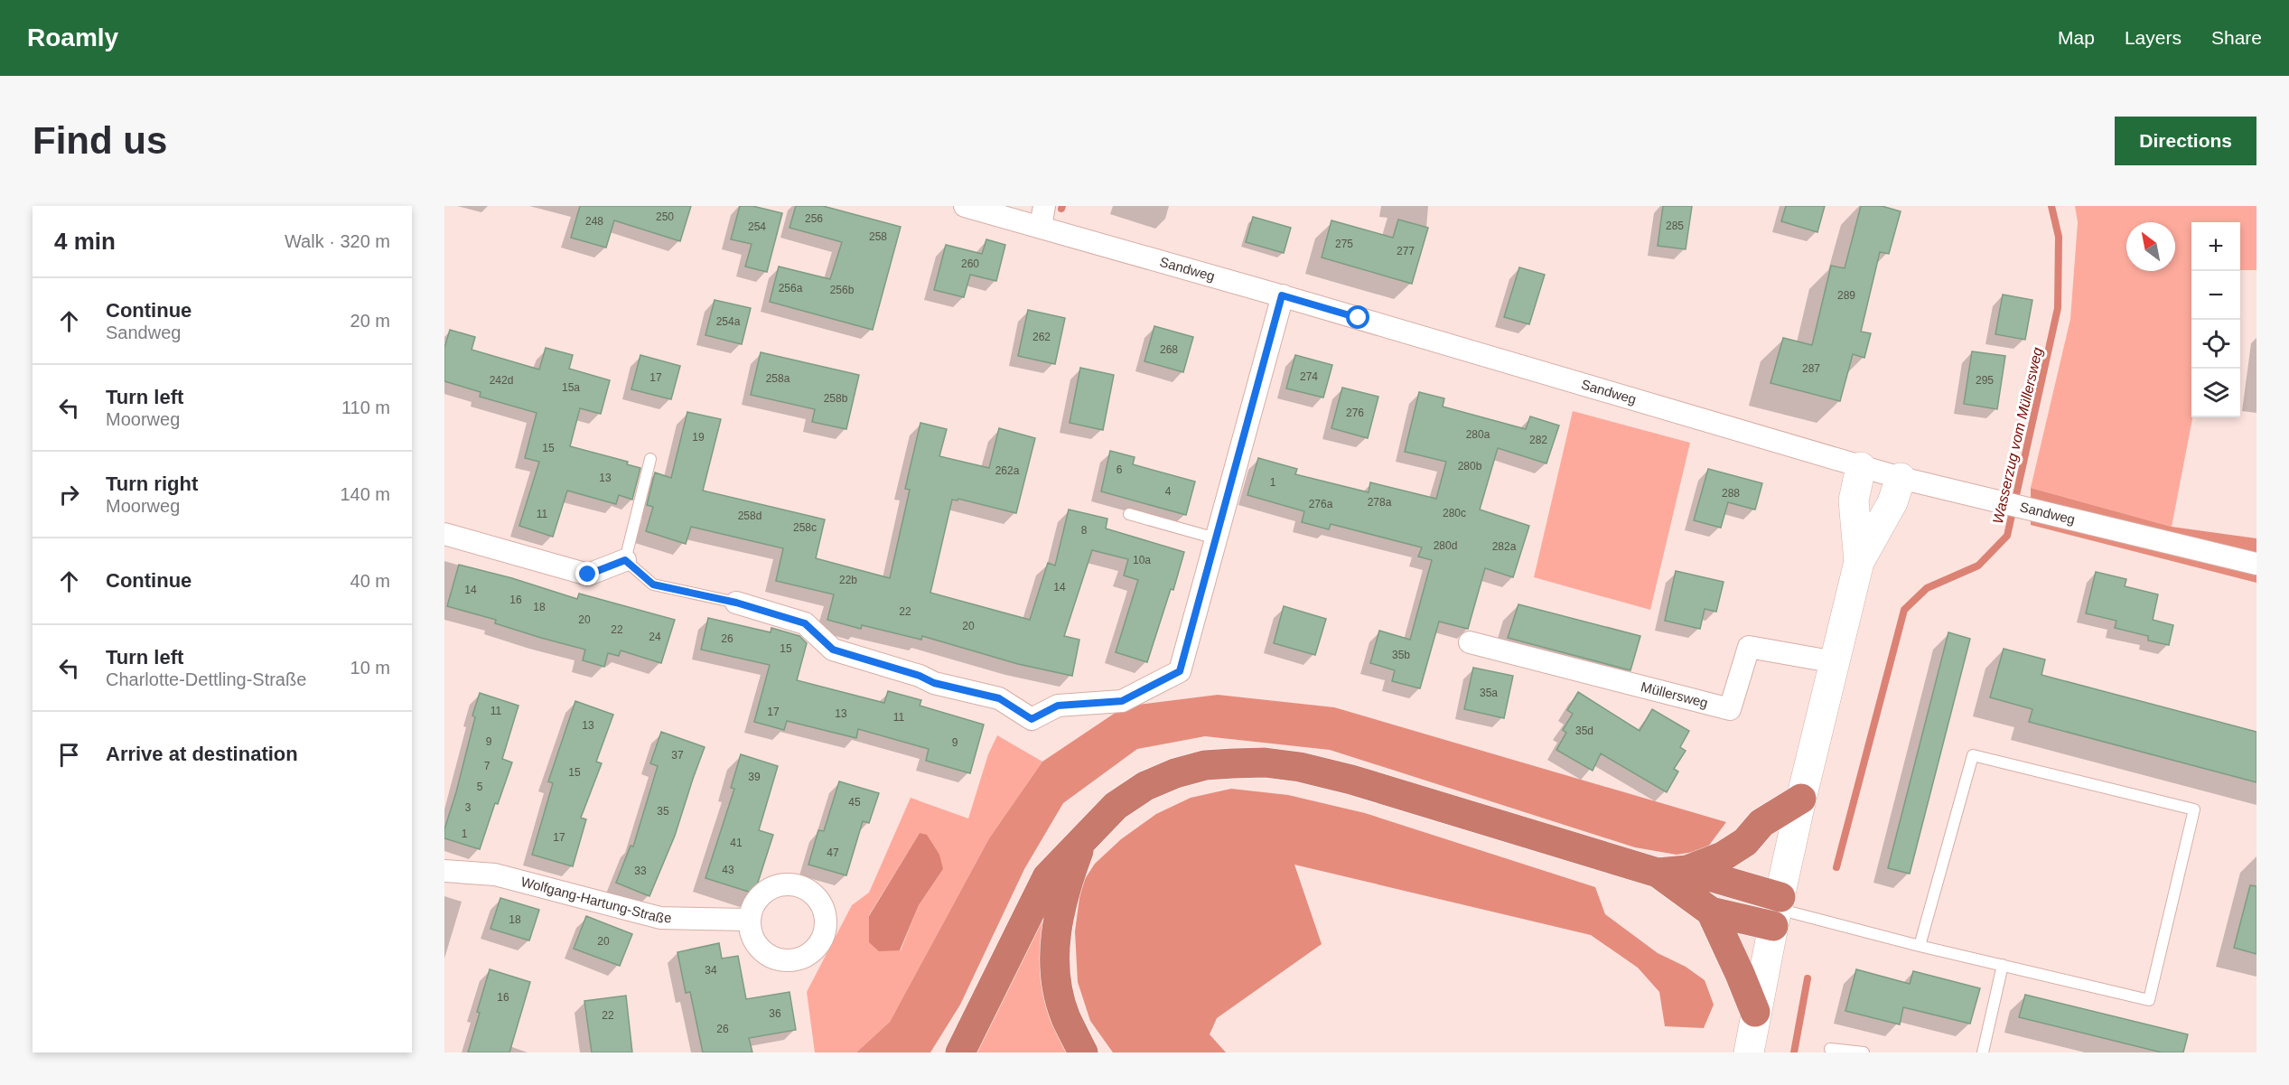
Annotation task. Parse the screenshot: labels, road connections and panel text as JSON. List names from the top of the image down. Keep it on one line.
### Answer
{"streets":{"street":["Sandweg","Müllersweg","Wolfgang-Hartung-Straße"]},"water":["Wasserzug vom Müllersweg"],"house_numbers":["250","256","248","285","254","258","275","277","260","256a","256b","289","254a","262","268","287","274","17","258a","242d","295","15a","258b","276","280a","19","282","15","280b","6","262a","13","1","4","288","278a","276a","280c","11","258d","258c","8","280d","282a","10a","22b","14","14","16","18","22","20","20","22","24","26","15","35b","35a","11","17","13","11","13","35d","9","9","37","7","15","39","5","45","3","35","1","17","41","47","43","33","18","20","34","16","36","22","26"],"north":"top left","page":{"header":"Roamly","nav":["Map","Layers","Share"],"buttons":"Directions","title":"Find us","heading":["4 min","Walk · 320 m"],"map_buttons":["+","−"],"list":[["Continue","Sandweg","20 m"],["Turn left","Moorweg","110 m"],["Turn right","Moorweg","140 m"],["Continue","40 m"],["Turn left","Charlotte-Dettling-Straße","10 m"],"Arrive at destination"]}}
